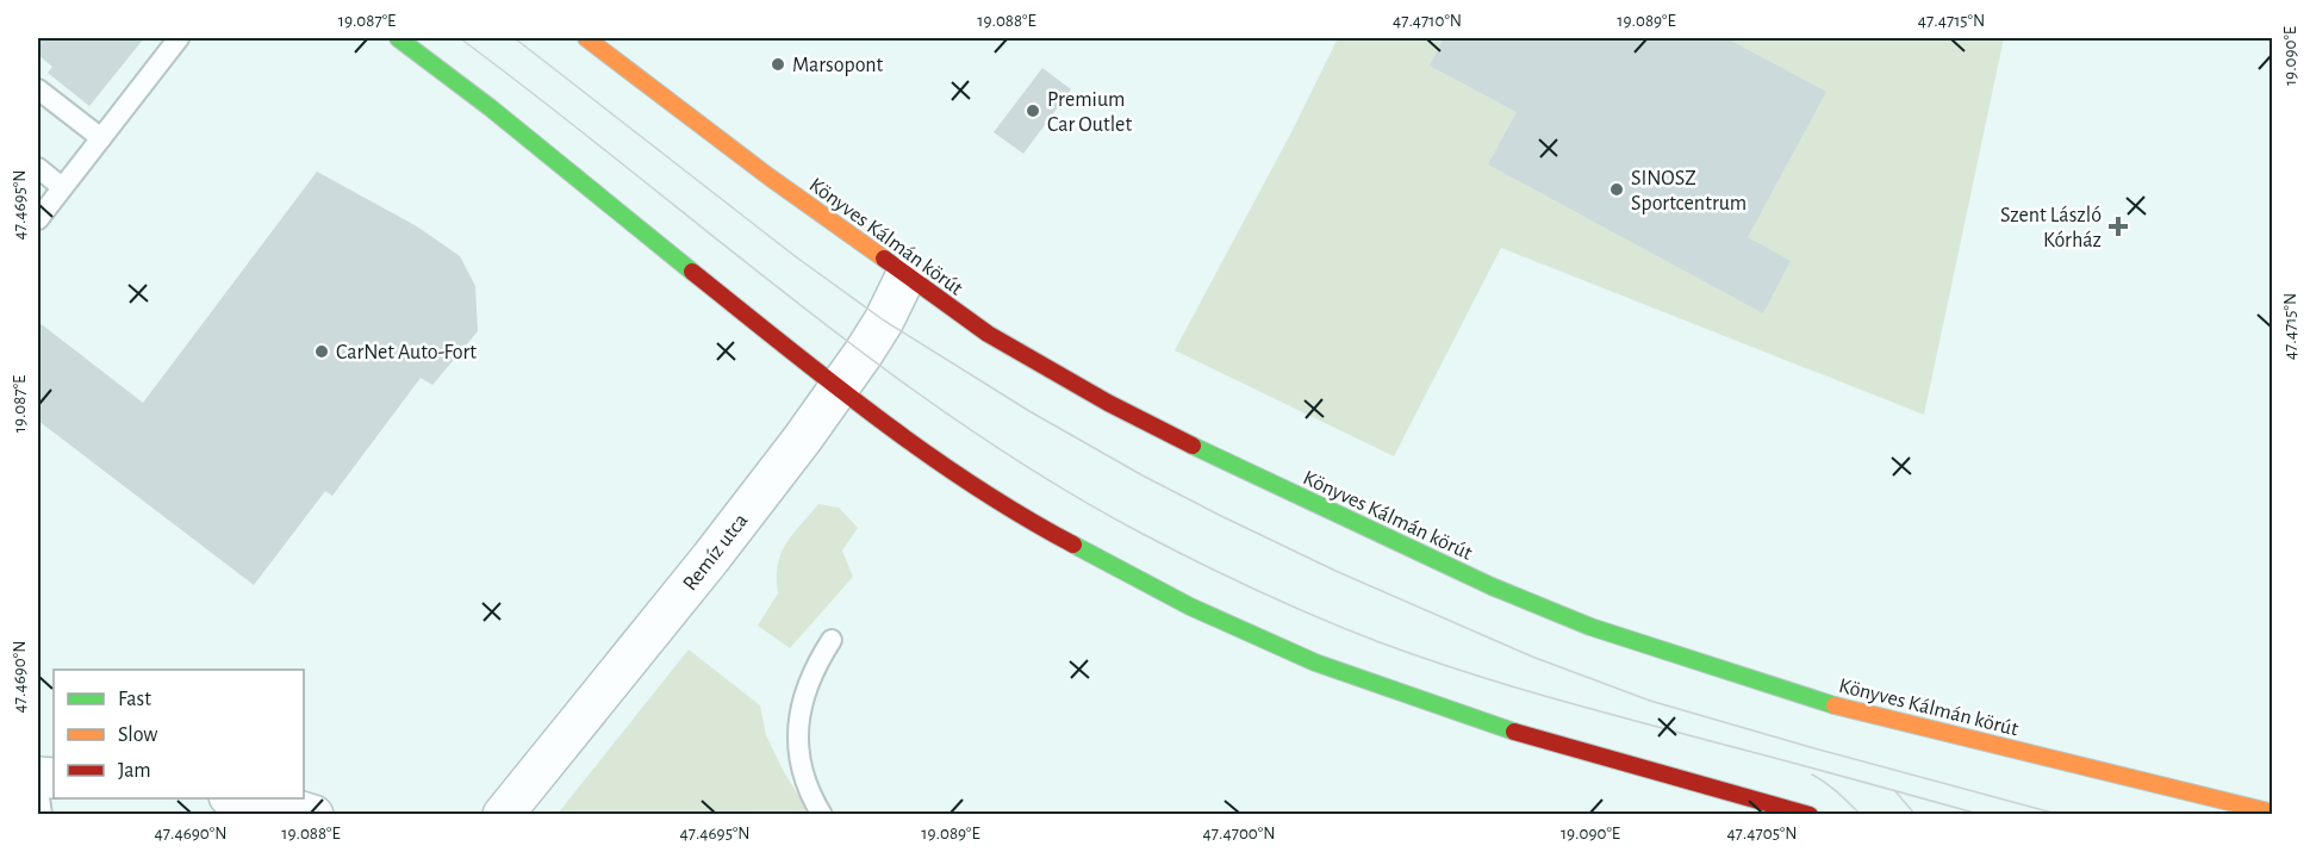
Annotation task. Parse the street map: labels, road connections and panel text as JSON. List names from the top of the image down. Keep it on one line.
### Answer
{"streets":{"main road":["Könyves Kálmán körút"],"street":["Remíz utca"]},"crossings":[["Könyves Kálmán körút","Remíz utca"]],"places":{"other":["Marsopont","Premium Car Outlet","SINOSZ Sportcentrum","CarNet Auto-Fort"],"health":["Szent László Kórház"]},"legend":["Fast","Slow","Jam"],"coordinates":["19.087°E","19.088°E","47.4710°N","19.089°E","47.4715°N","19.090°E","47.4695°N","47.4690°N","47.4700°N","47.4705°N"]}
